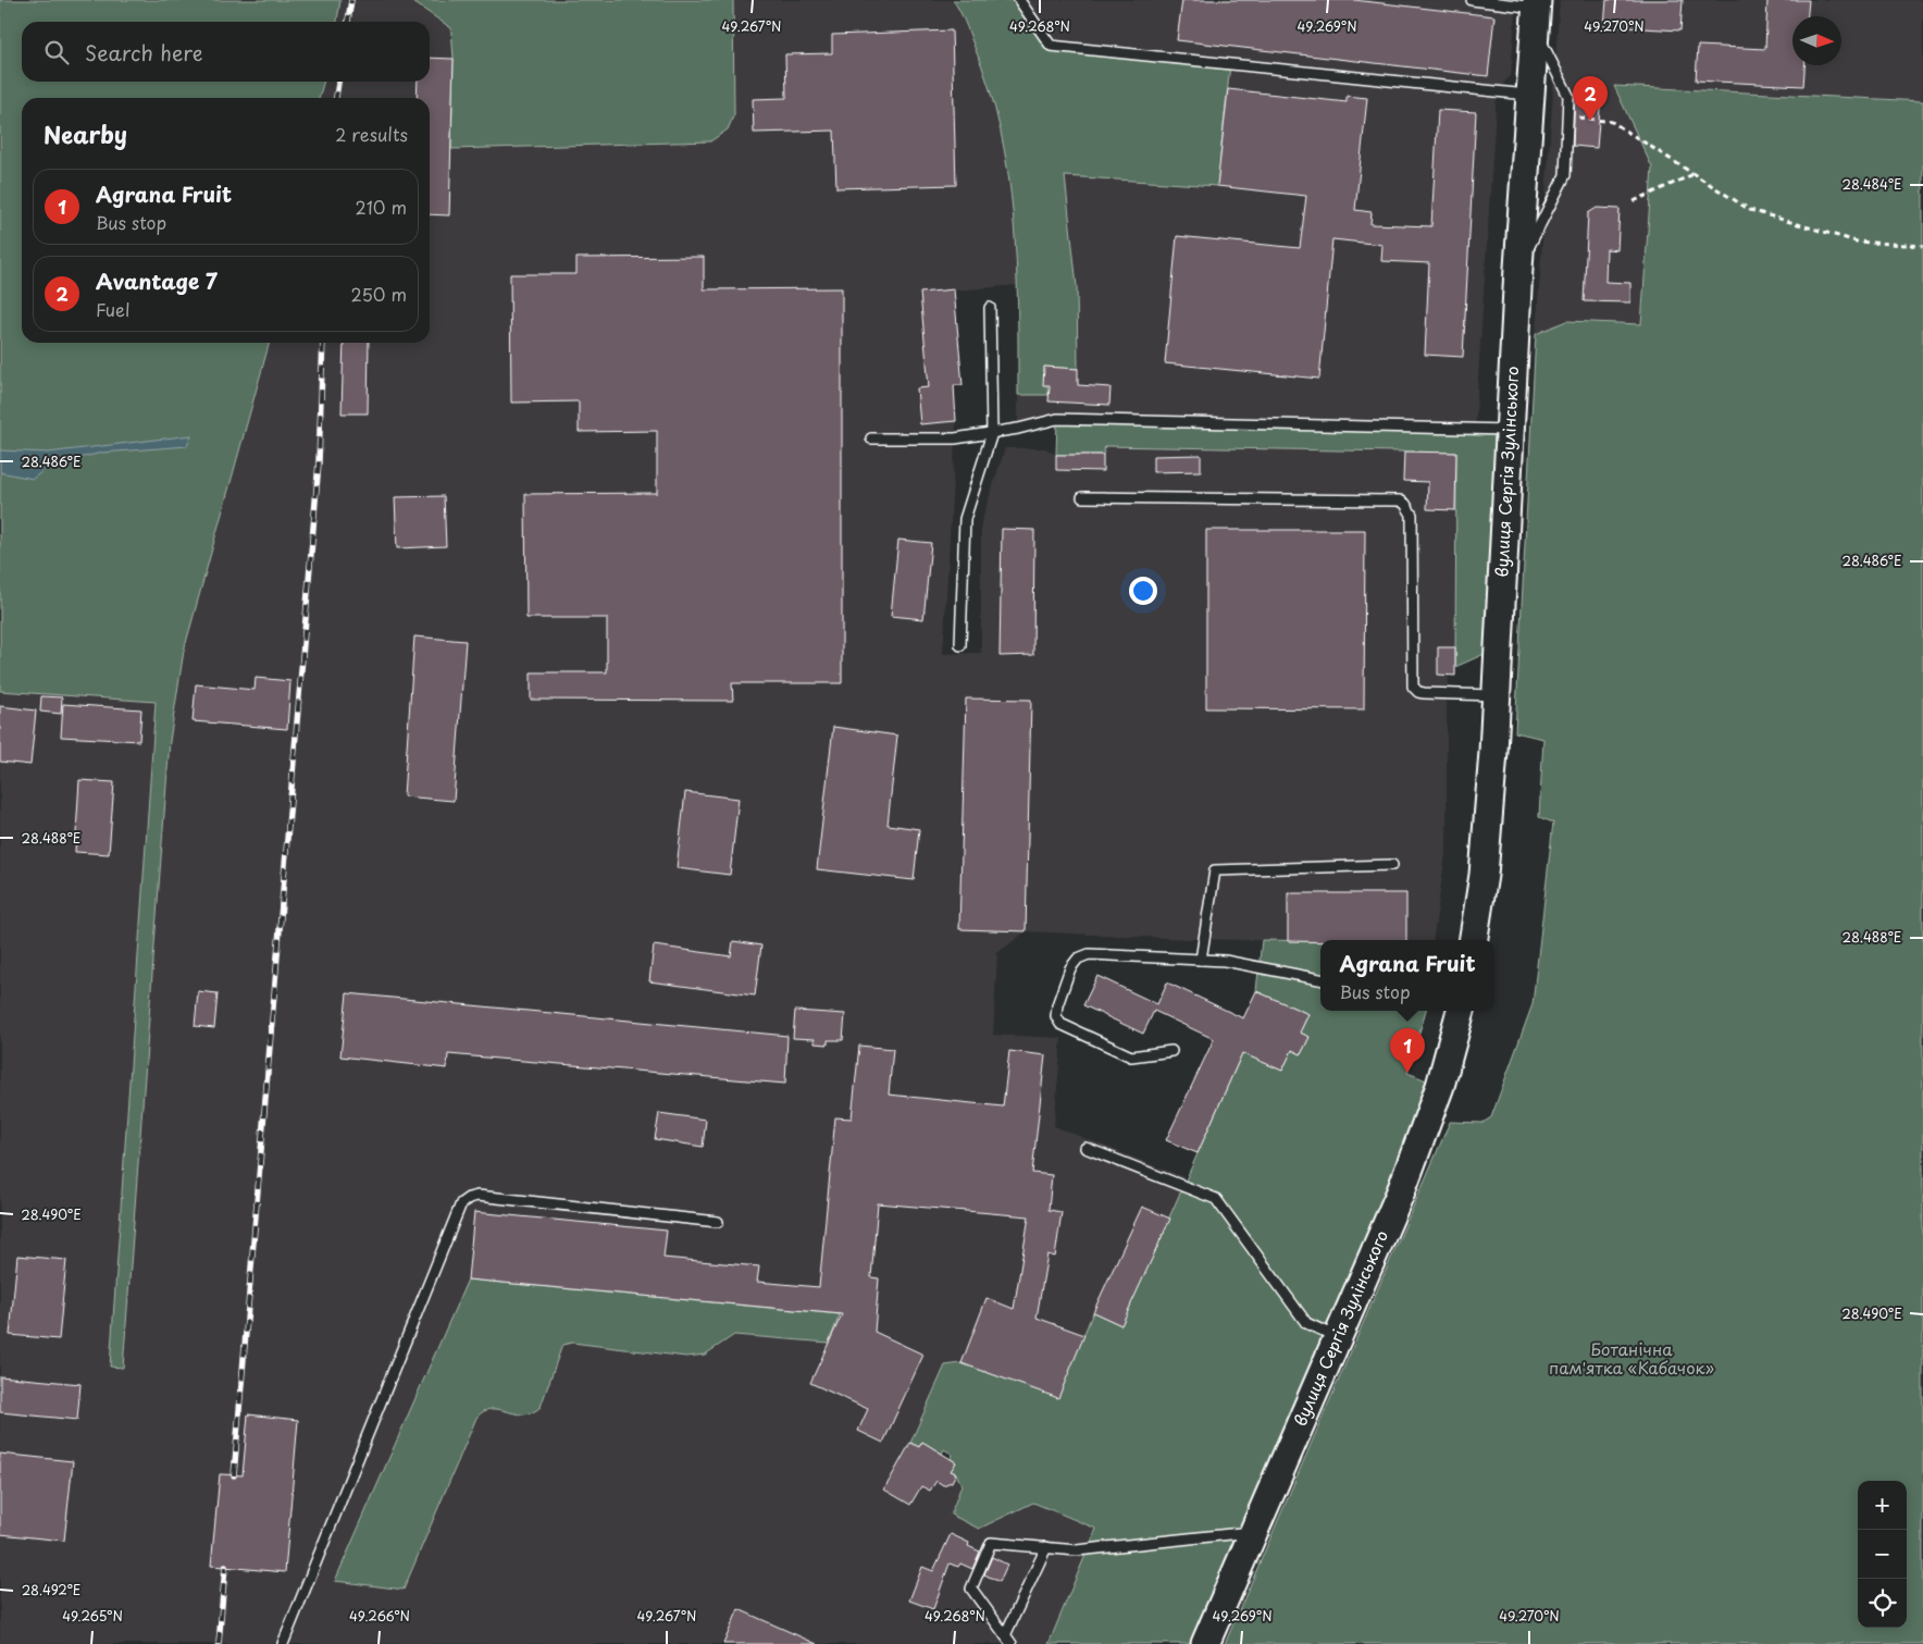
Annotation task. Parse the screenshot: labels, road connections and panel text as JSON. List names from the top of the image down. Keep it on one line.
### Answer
{"streets":{"street":["вулиця Сергія Зулінського"]},"parks":["Ботанічна пам'ятка «Кабачок»"],"north":"right","page":{"search":"Search here","pins":["2","1"],"heading":["Nearby","2 results"],"list":[{"mark":"1","name":"Agrana Fruit","note":"Bus stop","value":"210 m"},{"mark":"2","name":"Avantage 7","note":"Fuel","value":"250 m"}],"popup":["Agrana Fruit","Bus stop"],"map_buttons":["+","−"]},"coordinates":["49.267°N","49.268°N","49.269°N","49.270°N","28.484°E","28.486°E","28.488°E","28.490°E","28.492°E","49.265°N","49.266°N"]}
